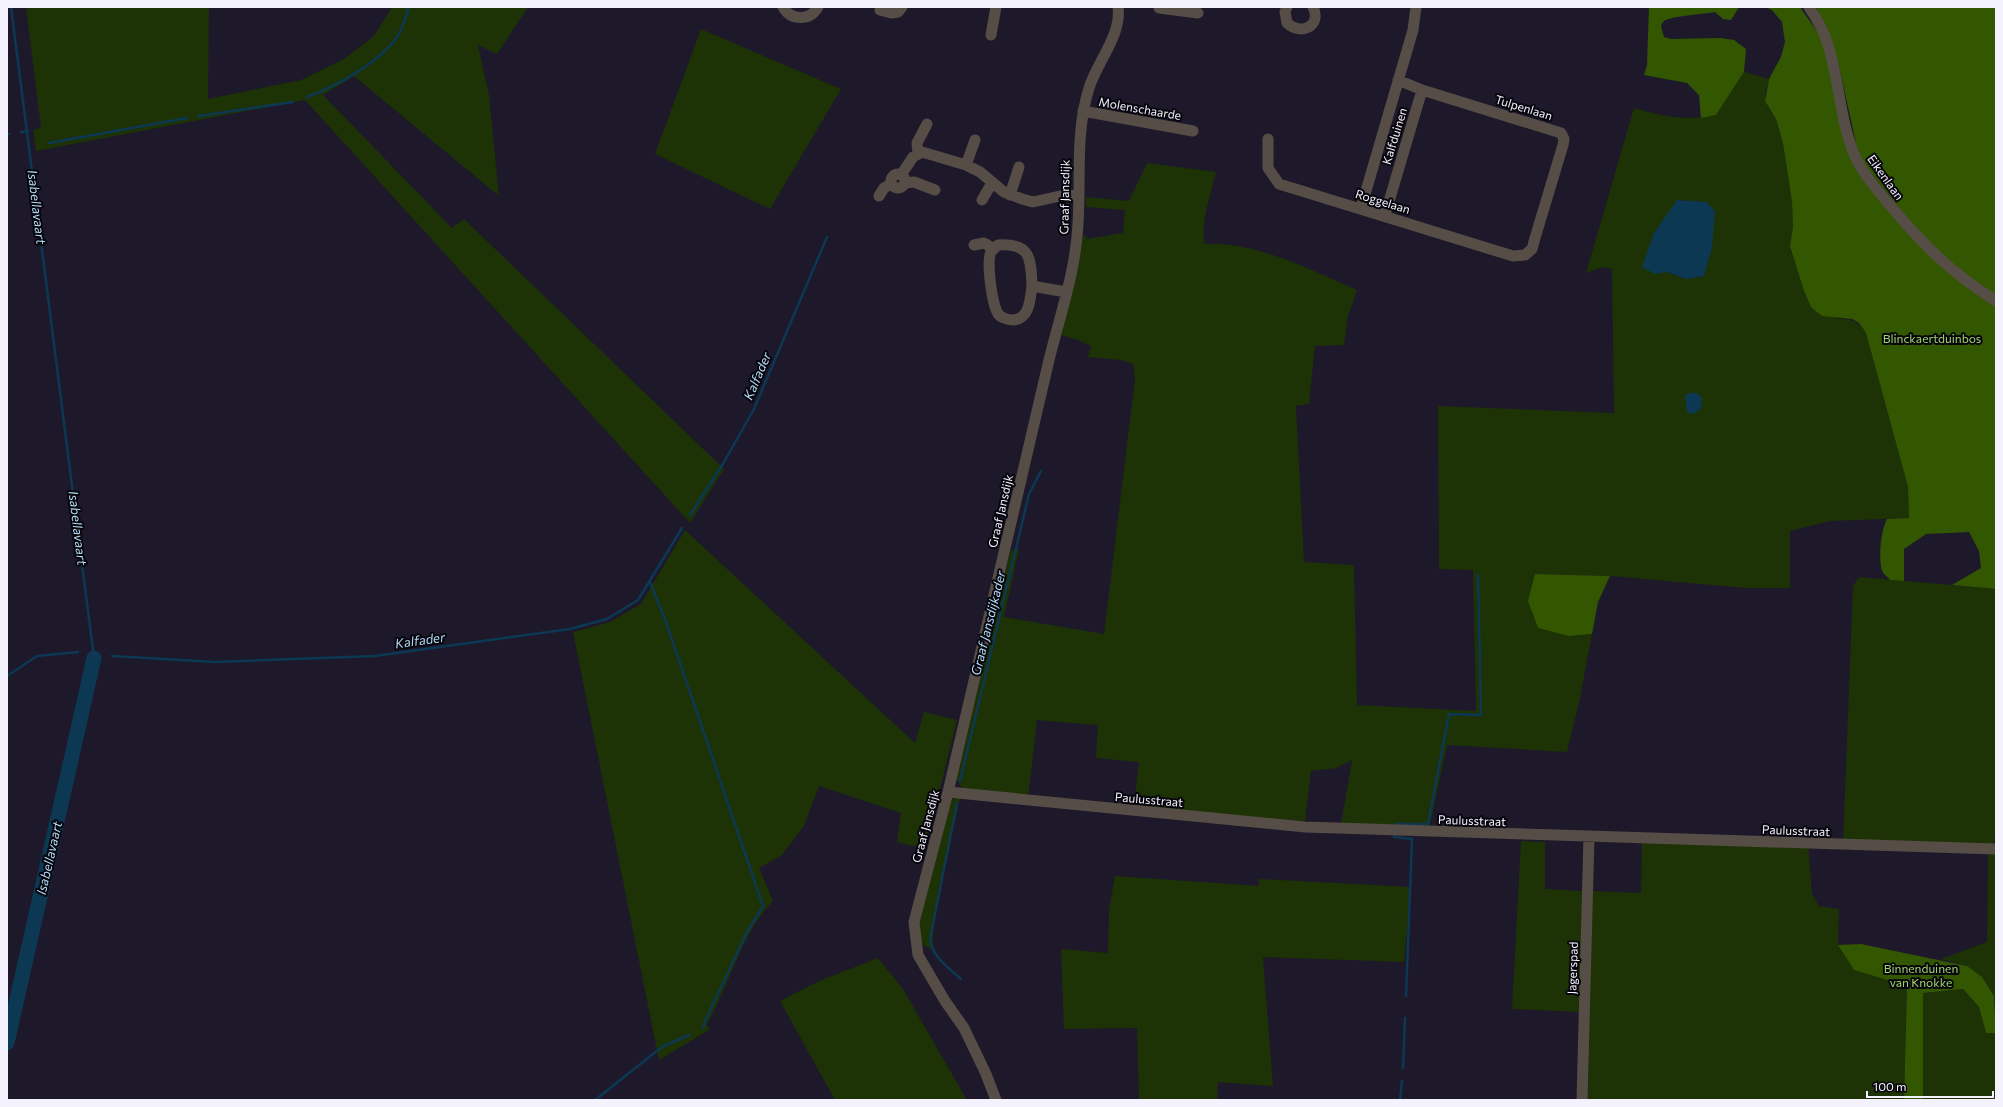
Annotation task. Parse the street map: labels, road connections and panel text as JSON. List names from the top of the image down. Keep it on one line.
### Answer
{"streets":{"street":["Tulpenlaan","Molenschaarde","Kalfduinen","Eikenlaan","Graaf Jansdijk","Roggelaan","Paulusstraat","Jagerspad"]},"crossings":[["Tulpenlaan","Kalfduinen"],["Tulpenlaan","Roggelaan"],["Molenschaarde","Graaf Jansdijk"],["Kalfduinen","Roggelaan"],["Graaf Jansdijk","Paulusstraat"],["Paulusstraat","Jagerspad"]],"water":["Isabellavaart","Kalfader","Graaf Jansdijkader"],"parks":["Blinckaertduinbos","Binnenduinen van Knokke"],"scale_bar":"100 m"}
